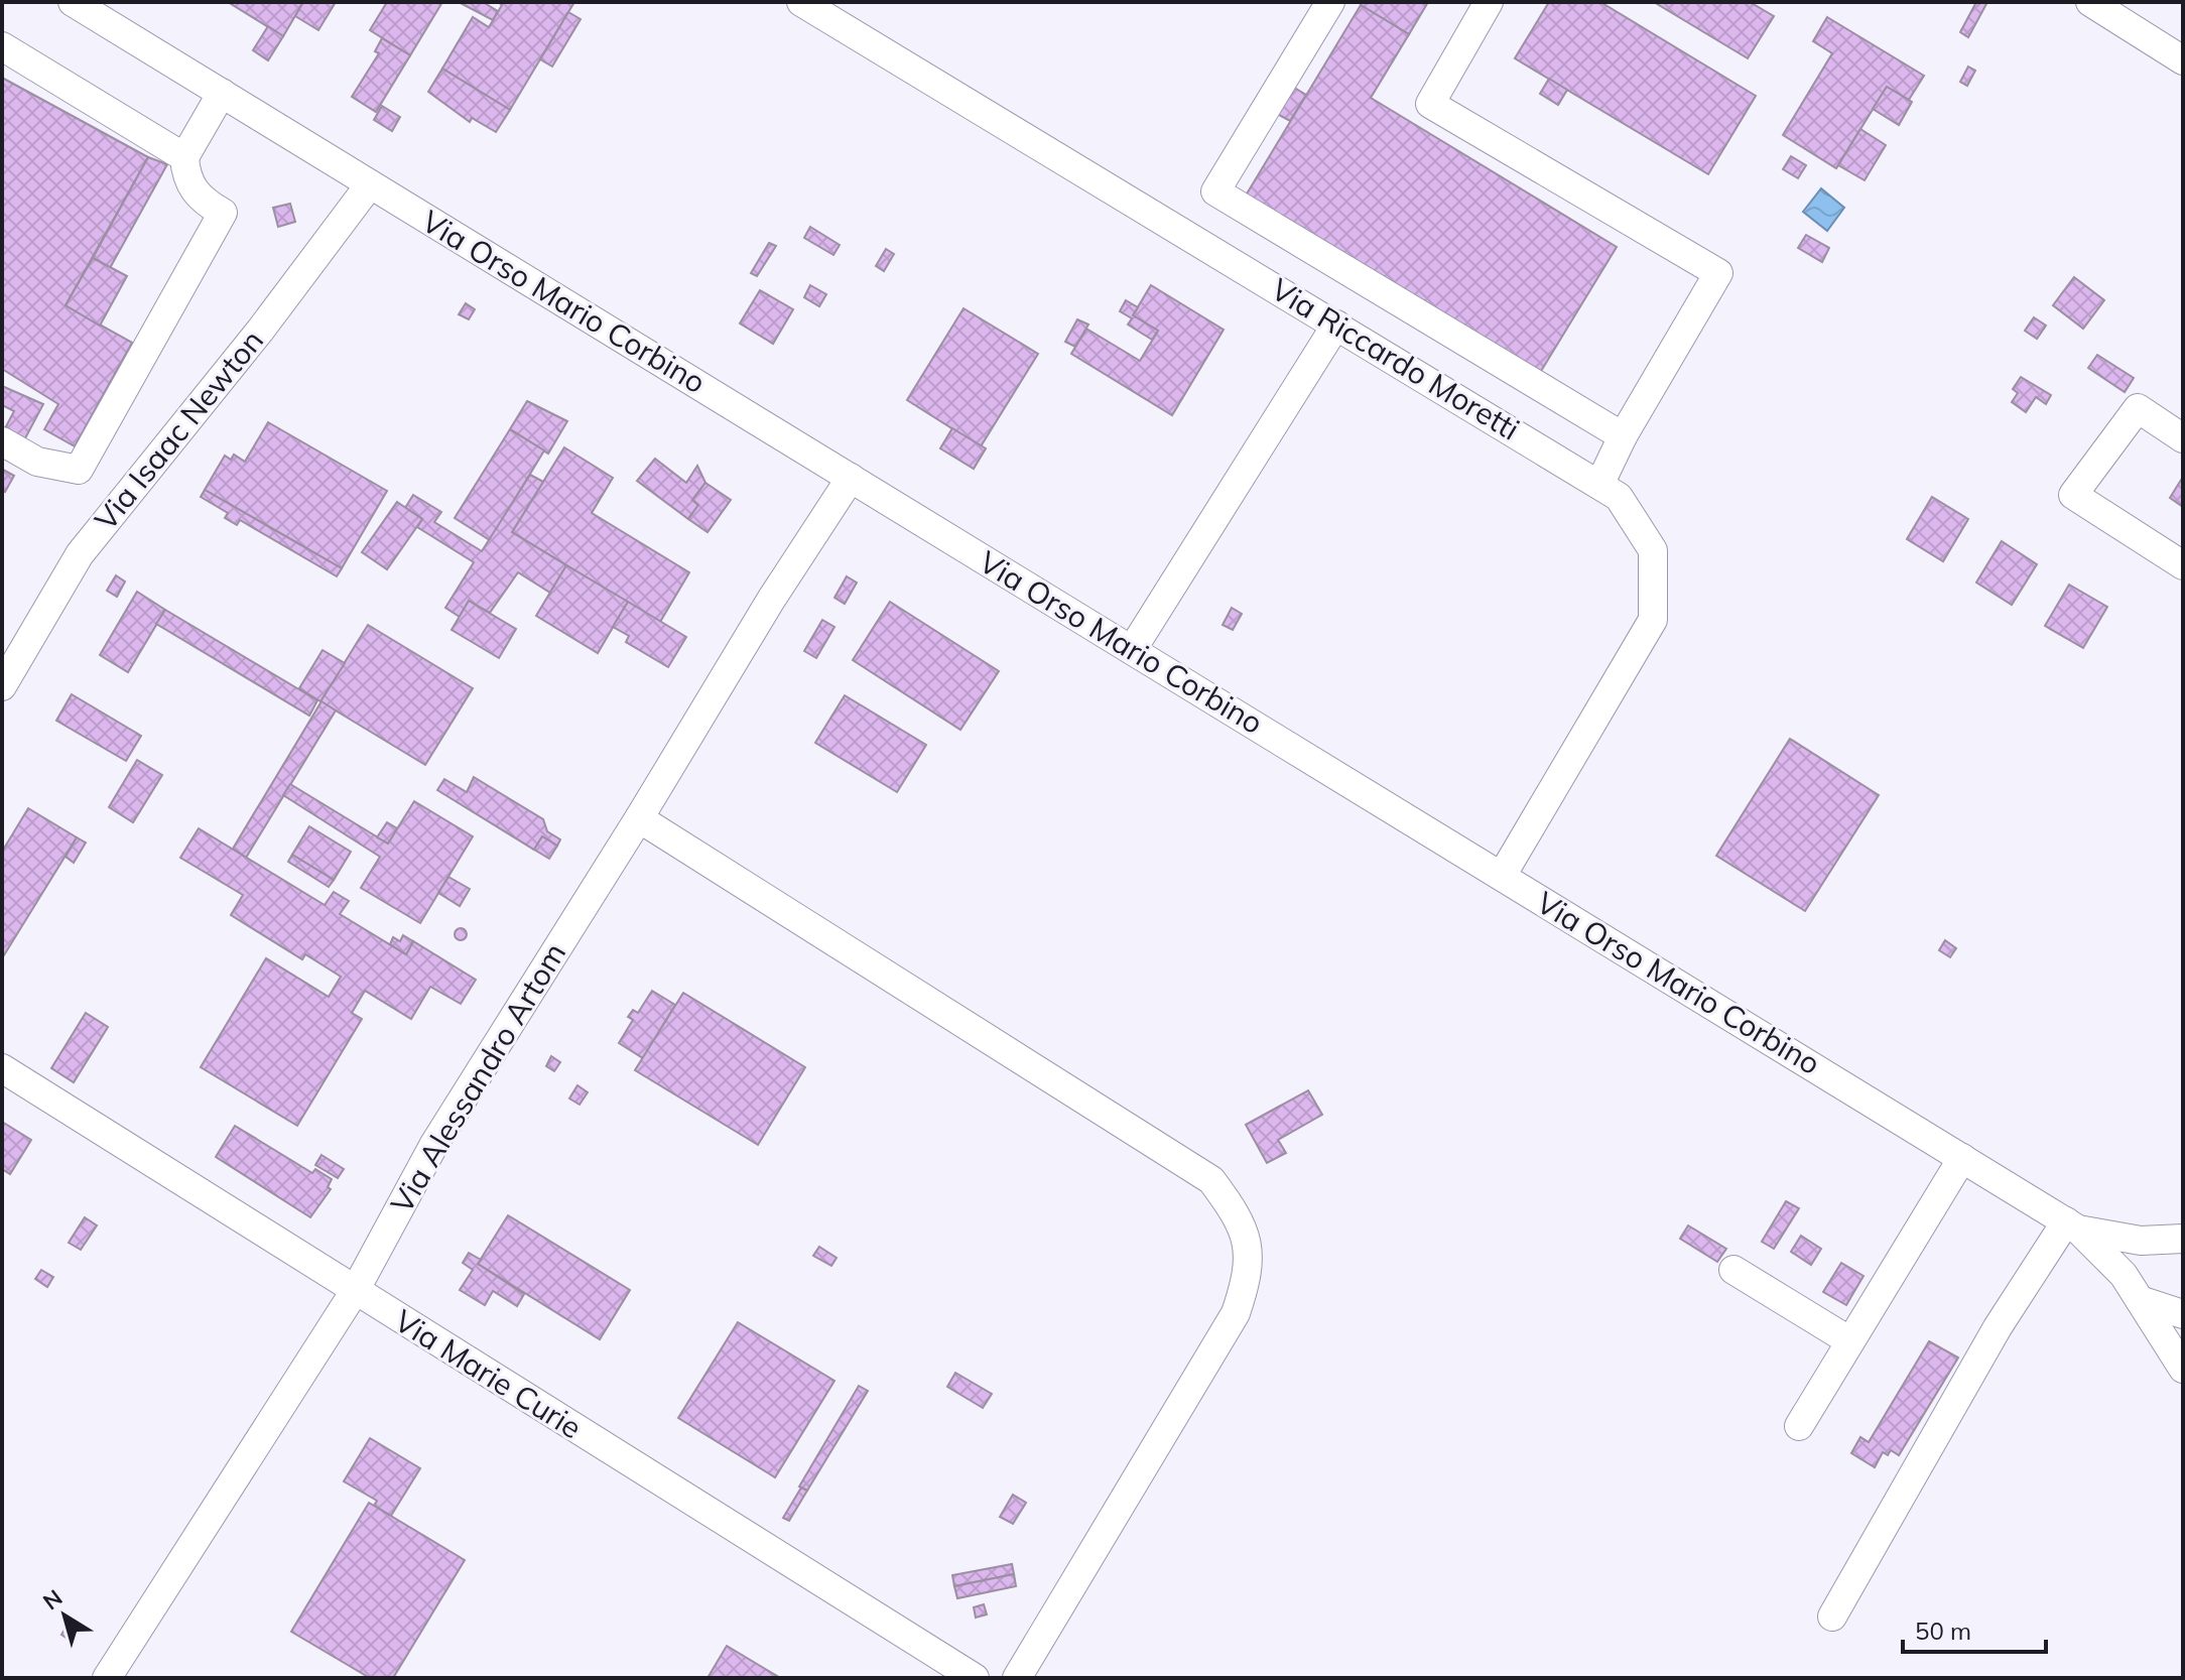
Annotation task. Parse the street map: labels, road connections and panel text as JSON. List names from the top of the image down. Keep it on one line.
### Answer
{"streets":{"street":["Via Orso Mario Corbino","Via Riccardo Moretti","Via Isaac Newton","Via Alessandro Artom","Via Marie Curie"]},"crossings":[["Via Orso Mario Corbino","Via Riccardo Moretti"],["Via Orso Mario Corbino","Via Isaac Newton"],["Via Orso Mario Corbino","Via Alessandro Artom"],["Via Alessandro Artom","Via Marie Curie"]],"scale_bar":"50 m","north":"top left"}
